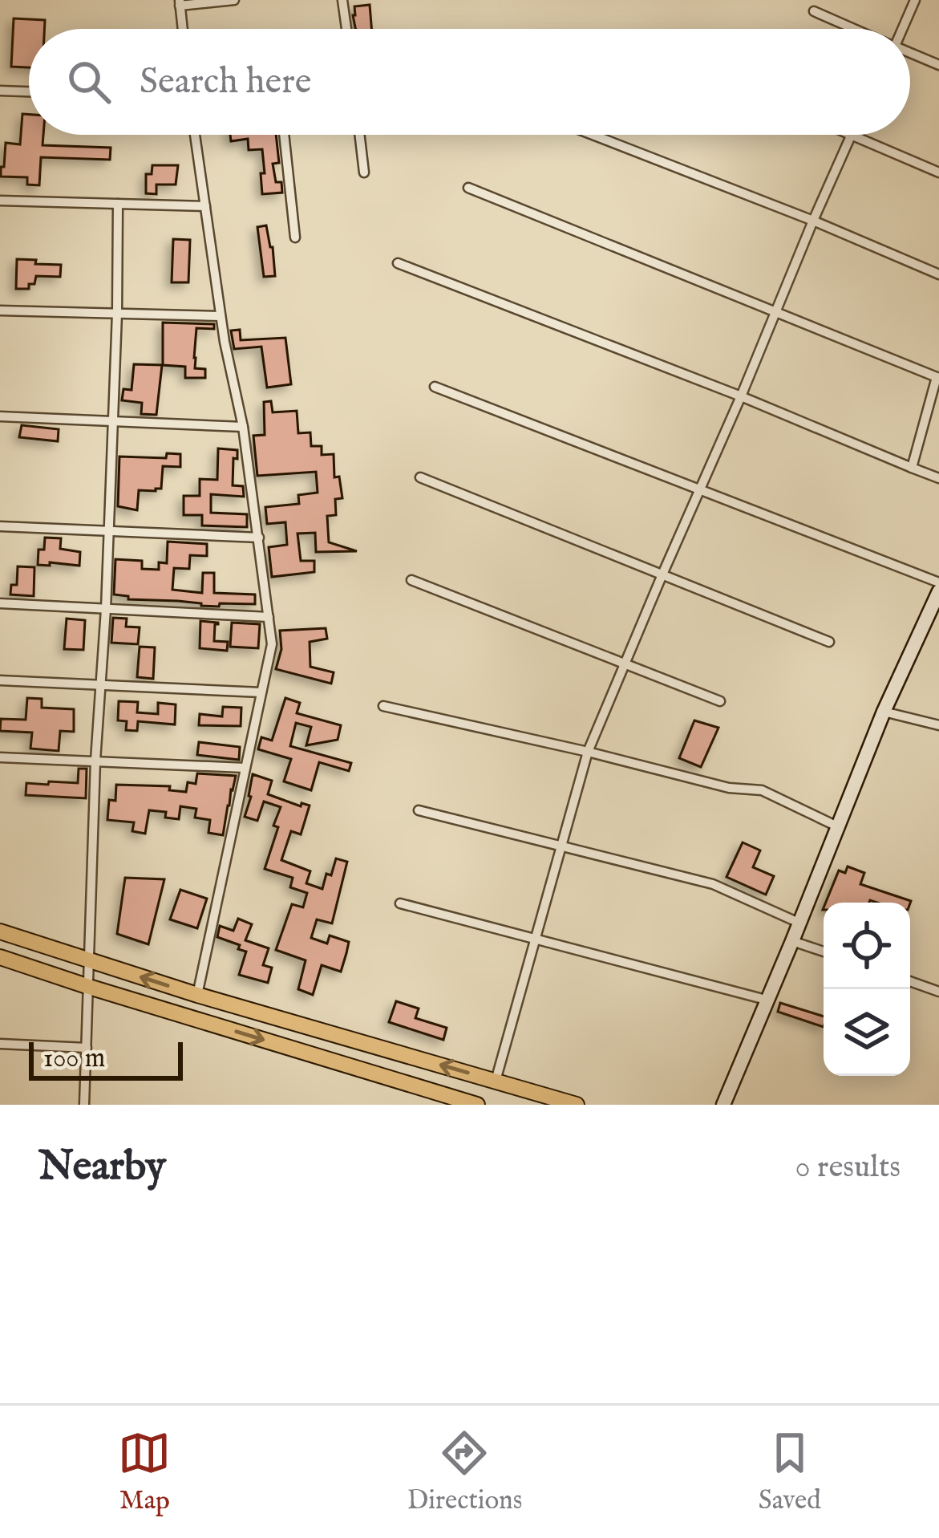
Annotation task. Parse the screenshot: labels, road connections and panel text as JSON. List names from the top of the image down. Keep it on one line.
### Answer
{"scale_bar":"100 m","page":{"search":"Search here","scale":"100 m","heading":["Nearby","0 results"],"nav":["Map","Directions","Saved"]}}
